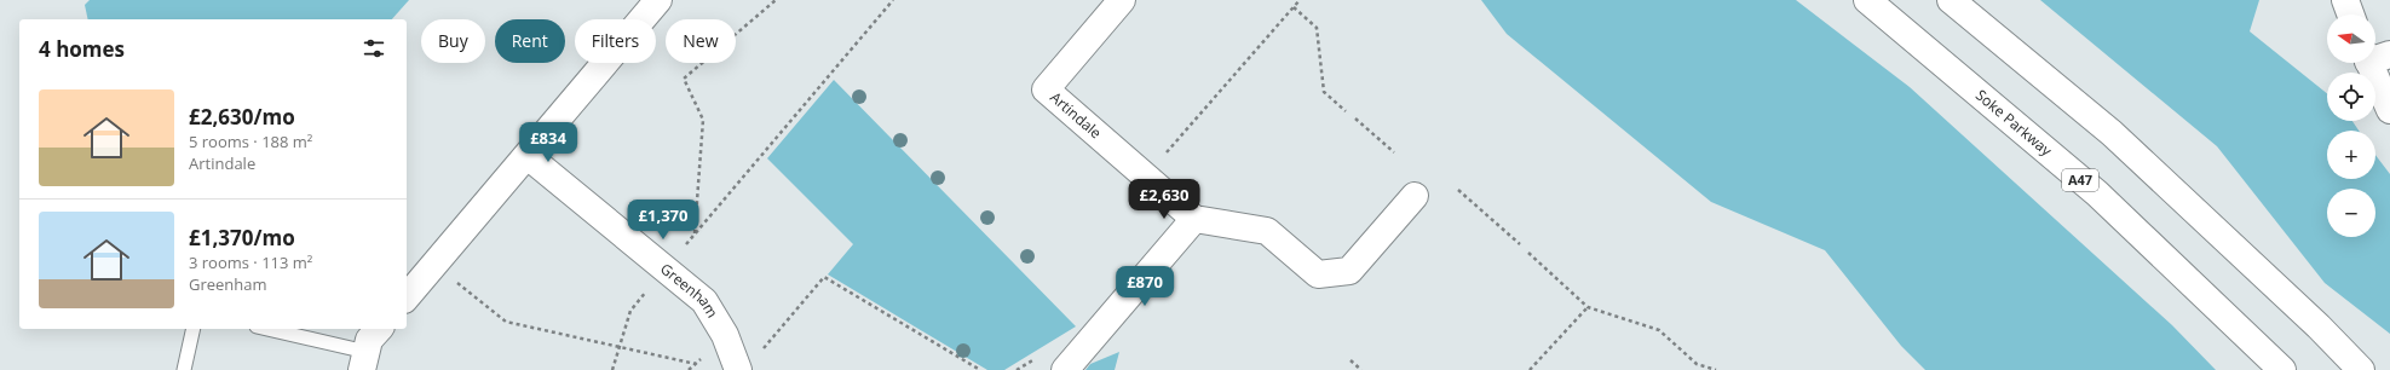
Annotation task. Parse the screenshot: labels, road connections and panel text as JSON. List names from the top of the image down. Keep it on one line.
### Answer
{"streets":{"main road":["Artindale","Soke Parkway","A47","Greenham"]},"north":"left","page":{"map_buttons":["+","−"],"chip":["Buy","Rent","Filters","New"],"heading":"4 homes","list":[{"name":"£2,630/mo","note":"5 rooms · 188 m² · Artindale"},{"name":"£1,370/mo","note":"3 rooms · 113 m² · Greenham"}],"price":["£834","£2,630","£1,370","£870"]}}
